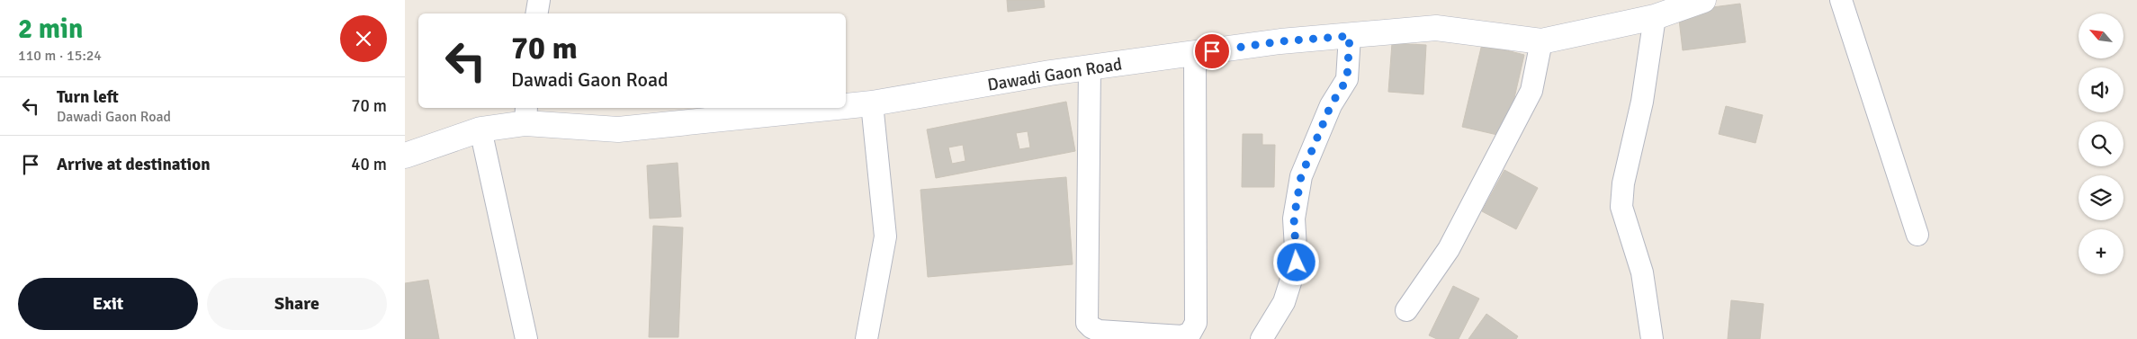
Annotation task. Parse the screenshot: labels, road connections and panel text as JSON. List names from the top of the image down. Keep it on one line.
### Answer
{"streets":{"street":["Dawadi Gaon Road"]},"north":"top left","page":{"heading":["2 min","110 m · 15:24"],"map_buttons":"+","turn":["70 m","Dawadi Gaon Road"],"list":[{"name":"Turn left","note":"Dawadi Gaon Road","value":"70 m"},{"name":"Arrive at destination","value":"40 m"}],"buttons":["Exit","Share"]}}
